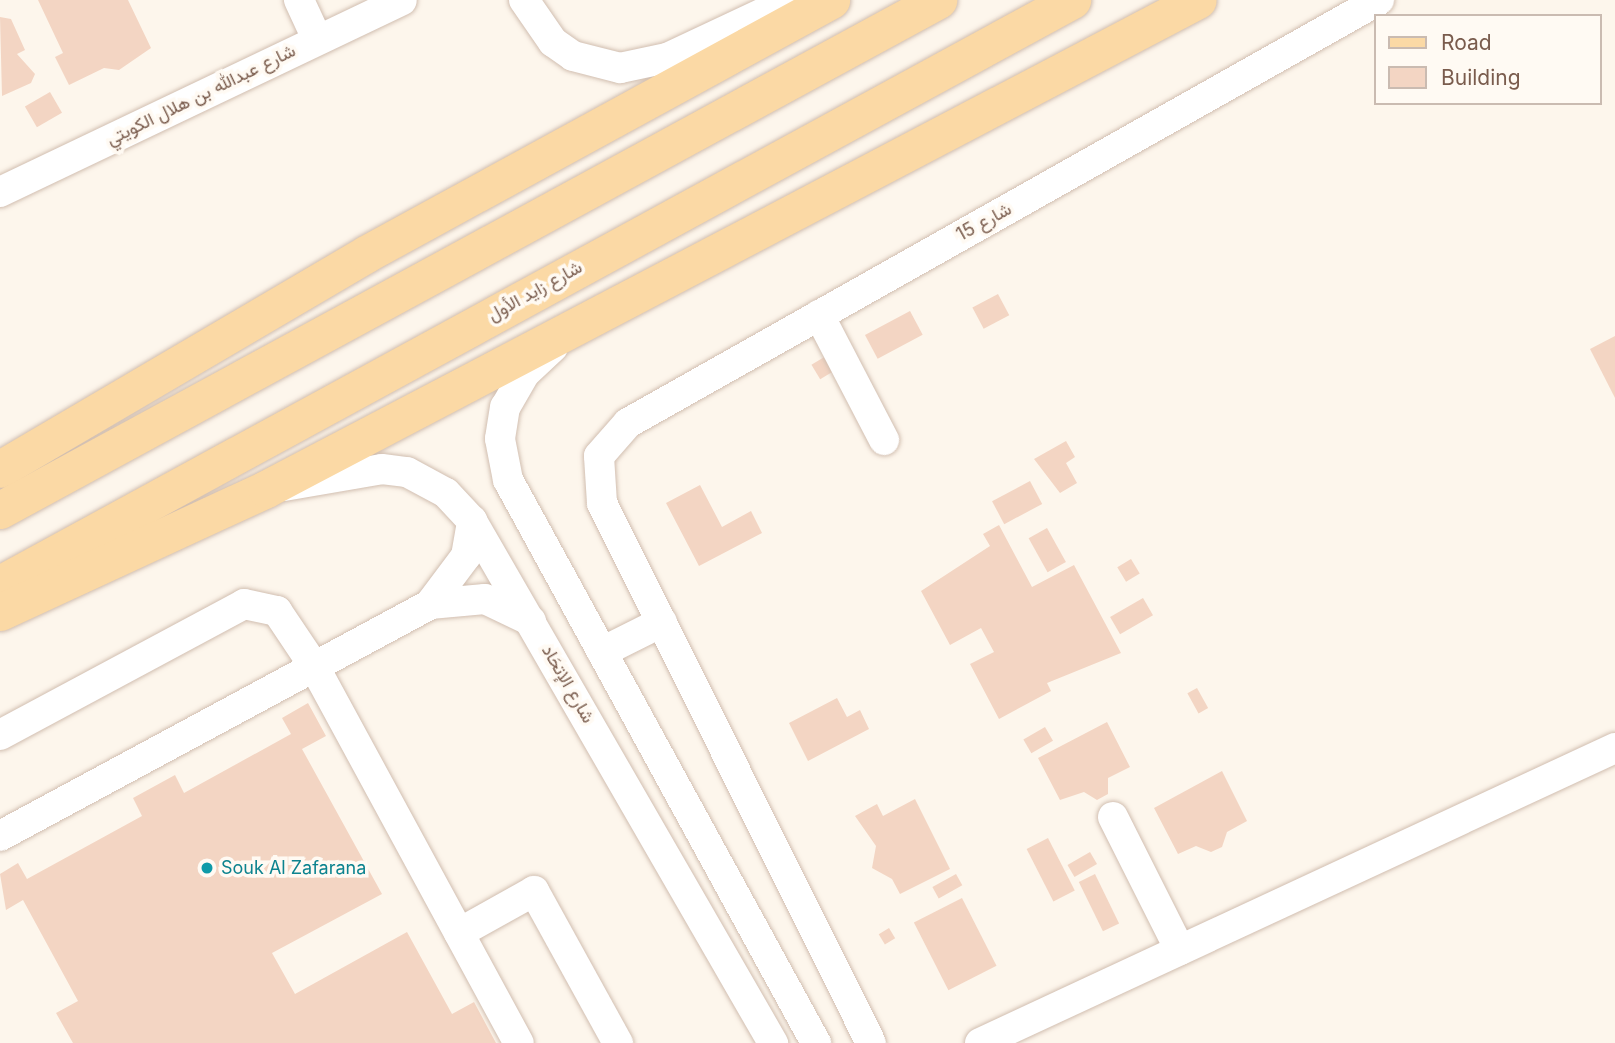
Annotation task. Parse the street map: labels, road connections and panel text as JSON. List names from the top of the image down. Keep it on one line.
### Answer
{"streets":{"main road":["شارع زايد الأول"],"street":["شارع عبدالله بن هلال الكويتي","شارع 15","شارع الإتحَاد"]},"places":["Souk Al Zafarana"],"legend":["Road","Building"]}
